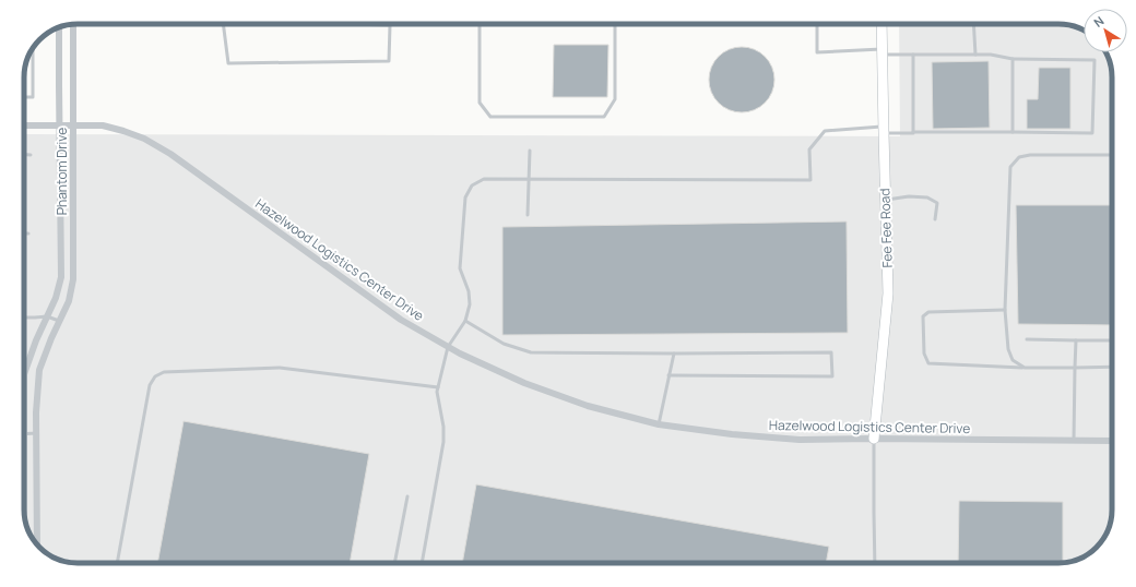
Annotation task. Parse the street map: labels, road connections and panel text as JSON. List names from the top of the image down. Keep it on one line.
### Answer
{"streets":{"street":["Phantom Drive","Fee Fee Road","Hazelwood Logistics Center Drive"]},"crossings":[["Phantom Drive","Hazelwood Logistics Center Drive"],["Fee Fee Road","Hazelwood Logistics Center Drive"]],"north":"top left"}
